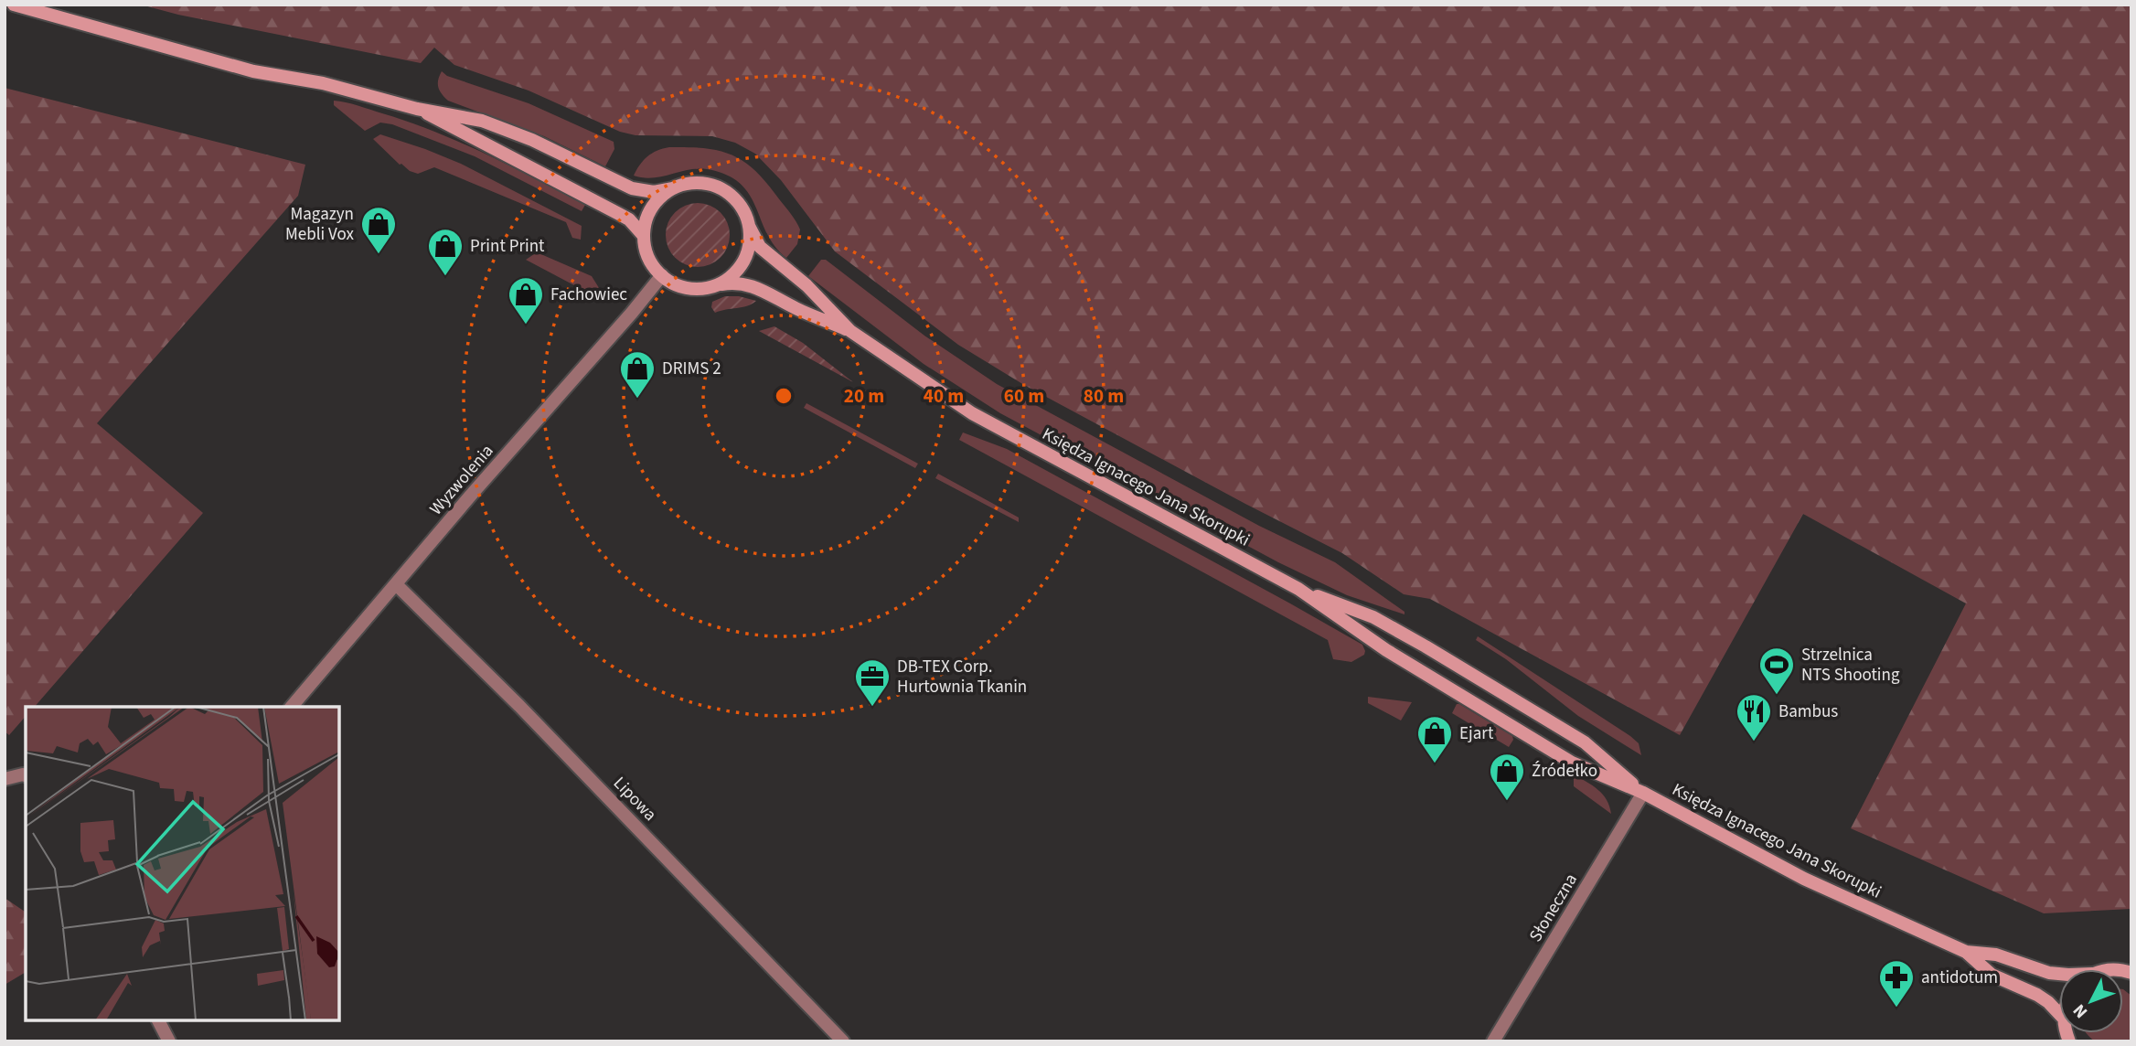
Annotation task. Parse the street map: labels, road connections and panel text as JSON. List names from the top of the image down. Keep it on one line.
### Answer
{"streets":{"main road":["Księdza Ignacego Jana Skorupki"],"street":["Wyzwolenia","Lipowa","Słoneczna"]},"crossings":[["Wyzwolenia","Księdza Ignacego Jana Skorupki"],["Wyzwolenia","Lipowa"],["Księdza Ignacego Jana Skorupki","Słoneczna"]],"places":{"shop":["Magazyn Mebli Vox","Print Print","Fachowiec","DRIMS 2","Ejart","Źródełko"],"sports":["Strzelnica NTS Shooting"],"office":["DB-TEX Corp. Hurtownia Tkanin"],"restaurant":["Bambus"],"pharmacy":["antidotum"]},"north":"bottom left","rings":["20 m","40 m","60 m","80 m"]}
